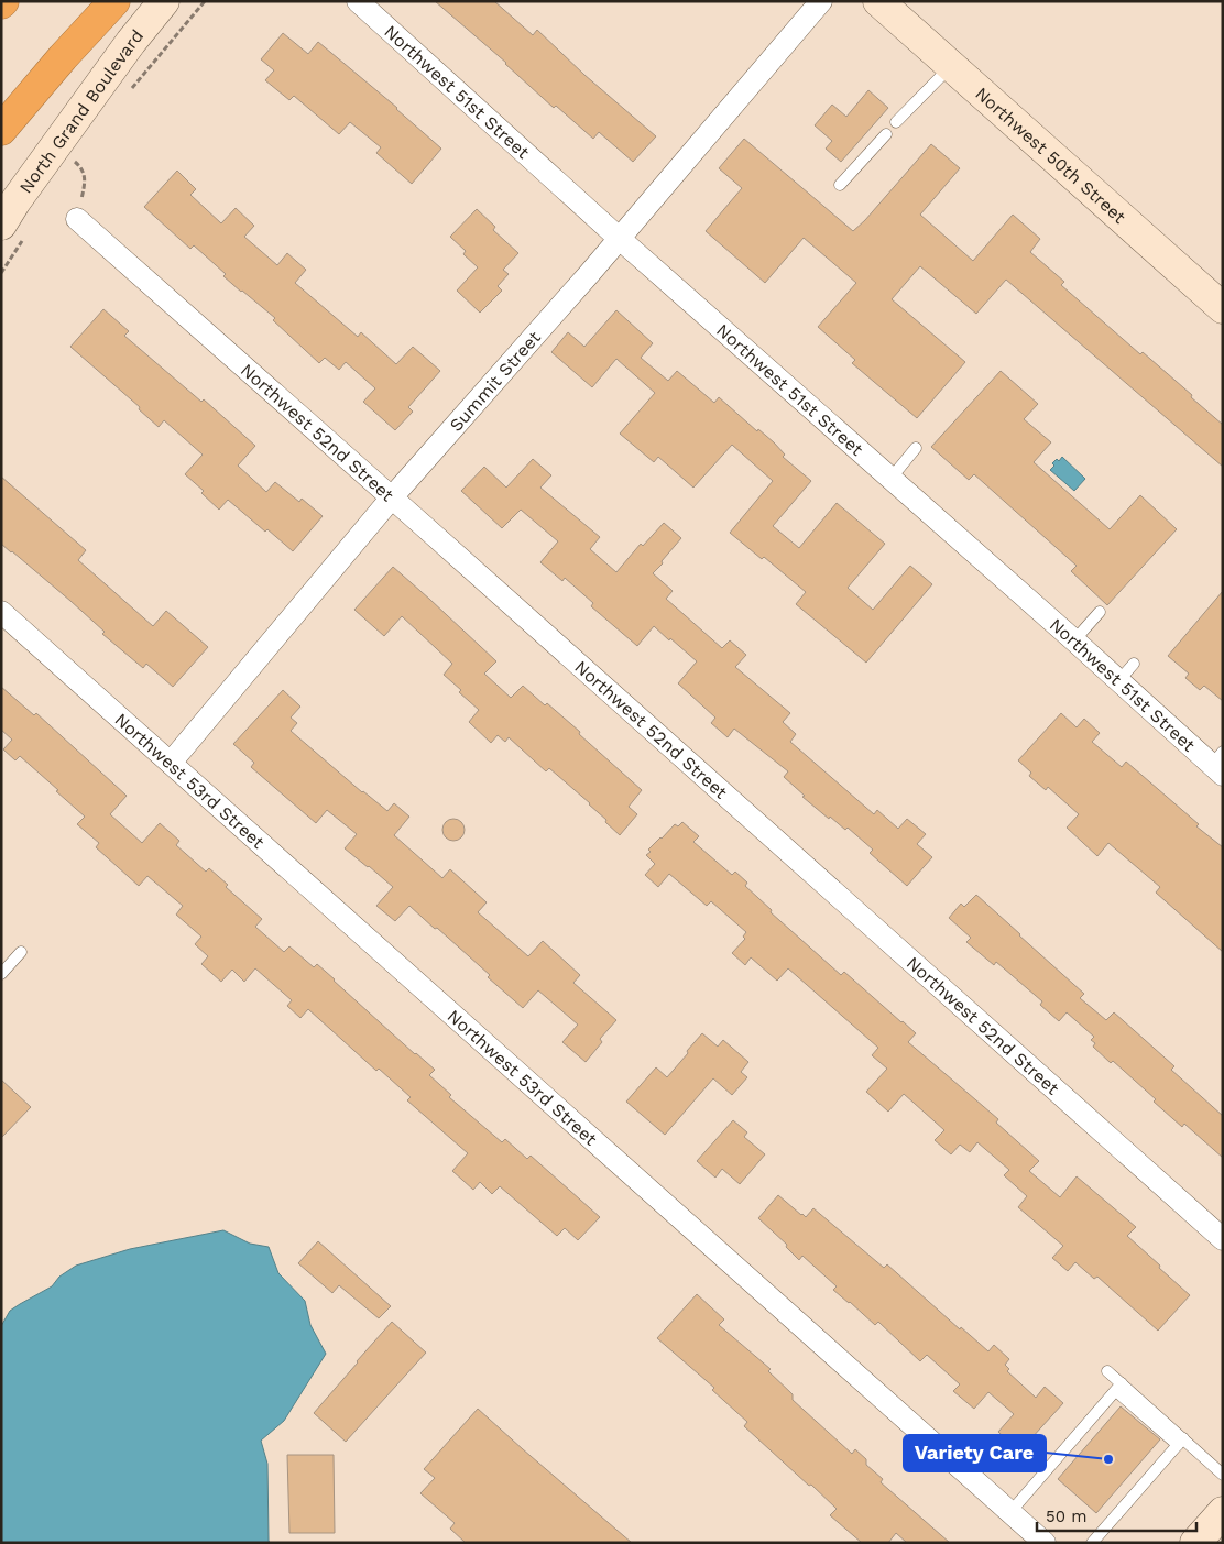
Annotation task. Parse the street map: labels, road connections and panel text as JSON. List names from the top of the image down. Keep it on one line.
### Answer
{"streets":{"main road":["North Grand Boulevard","Northwest 50th Street"],"street":["Northwest 51st Street","Summit Street","Northwest 52nd Street","Northwest 53rd Street"]},"crossings":[["Northwest 51st Street","Summit Street"],["Summit Street","Northwest 52nd Street"],["Summit Street","Northwest 53rd Street"]],"places":["Variety Care"],"scale_bar":"50 m"}
